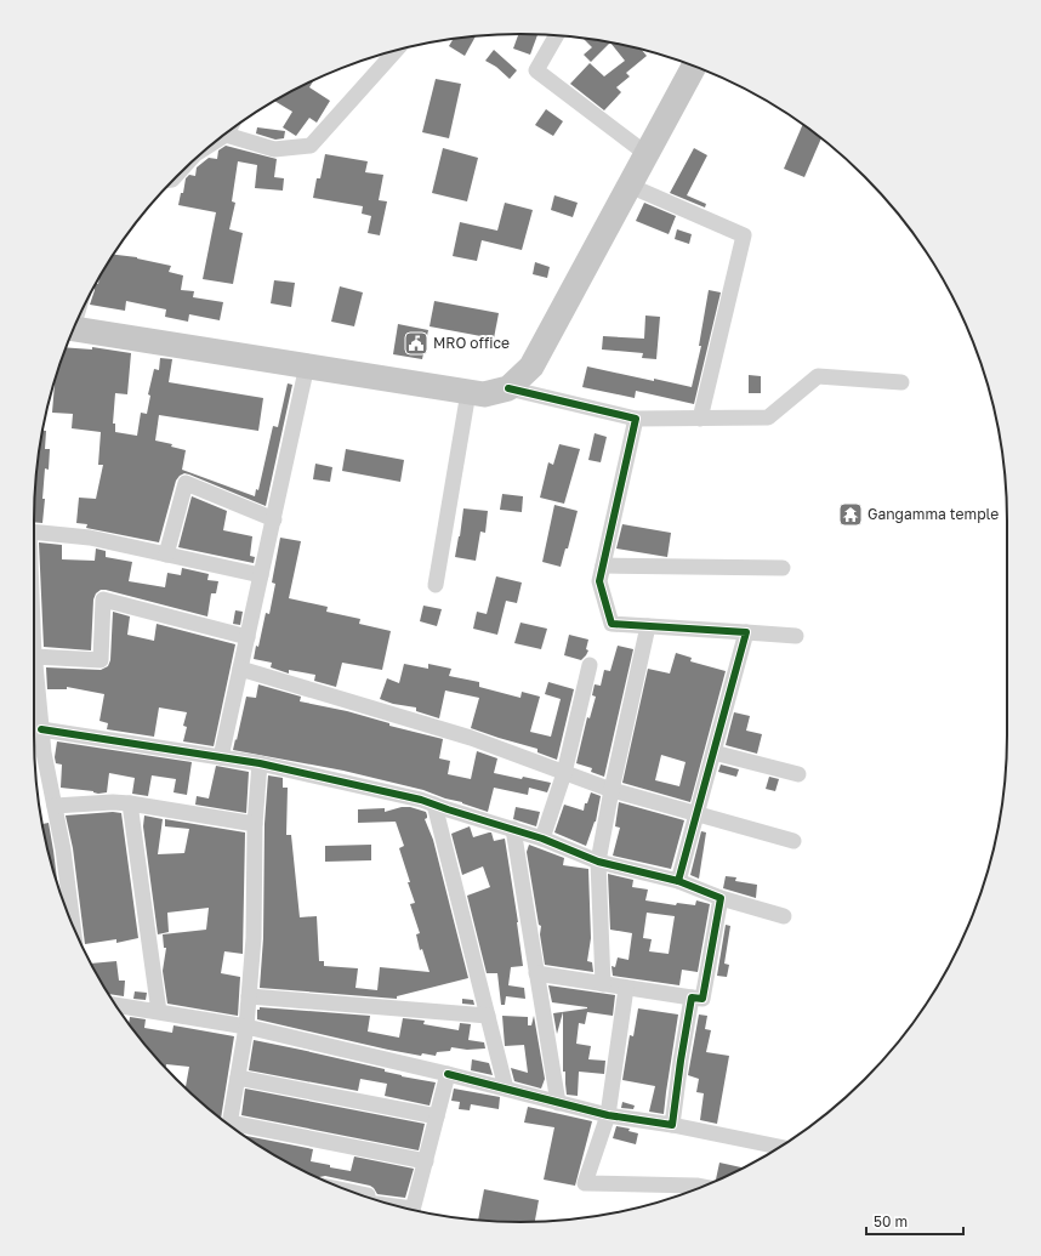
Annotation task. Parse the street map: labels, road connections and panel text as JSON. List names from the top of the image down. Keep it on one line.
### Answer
{"places":{"public building":["MRO office"],"temple":["Gangamma temple"]},"scale_bar":"50 m"}
